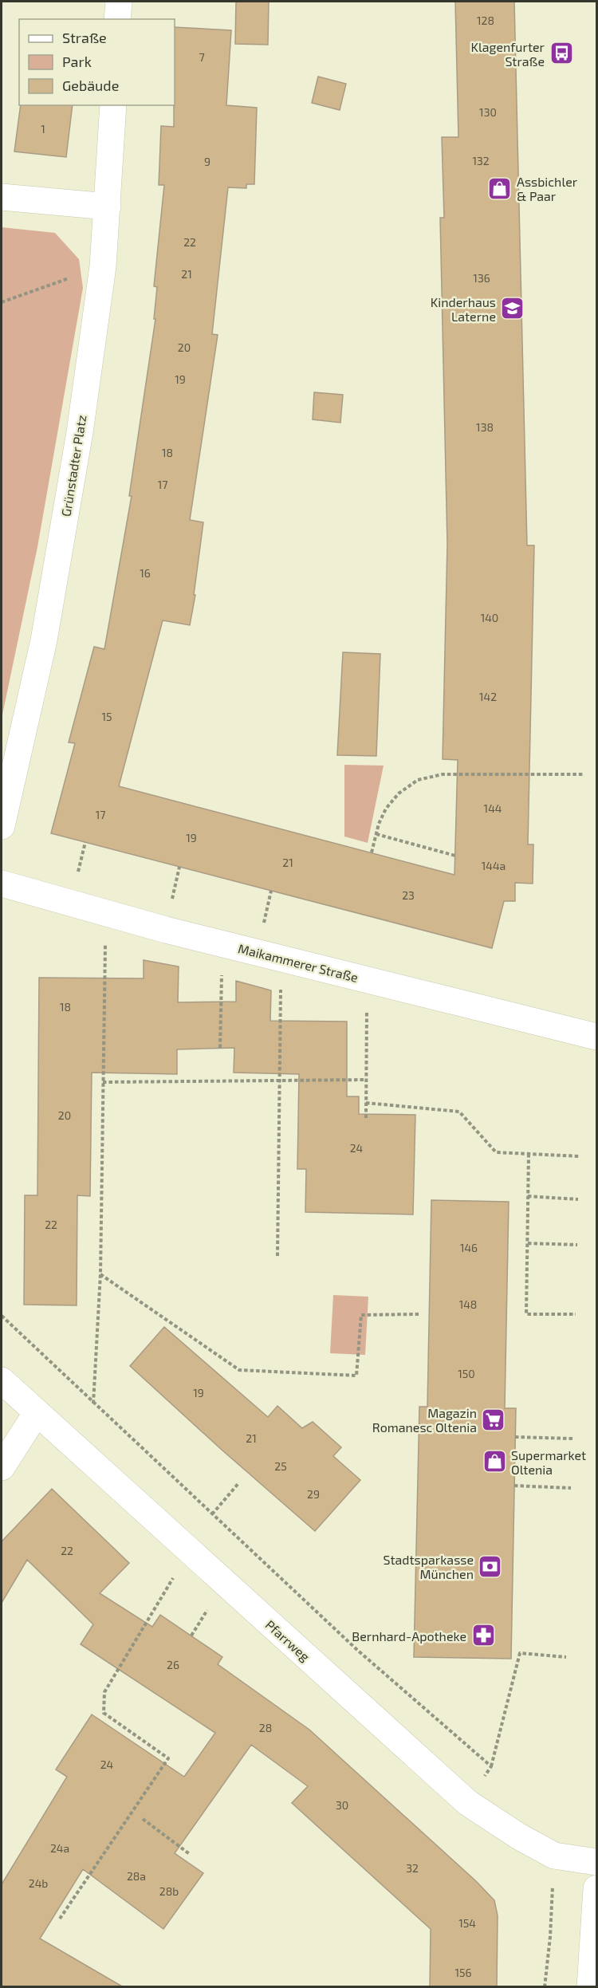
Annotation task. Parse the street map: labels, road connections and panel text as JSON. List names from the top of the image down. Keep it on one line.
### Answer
{"streets":{"street":["Grünstadter Platz","Maikammerer Straße","Pfarrweg"]},"places":{"bus stop":["Klagenfurter Straße"],"shop":["Assbichler & Paar","Supermarket Oltenia"],"school or university":["Kinderhaus Laterne"],"supermarket":["Magazin Romanesc Oltenia"],"bank":["Stadtsparkasse München"],"pharmacy":["Bernhard-Apotheke"]},"house_numbers":["128","7","130","1","132","9","22","21","136","20","19","138","18","17","16","140","142","15","144","17","19","21","144a","23","18","20","24","22","146","148","150","19","21","25","29","22","26","28","24","30","24a","32","28a","24b","28b","154","156"],"legend":["Straße","Park","Gebäude"]}
